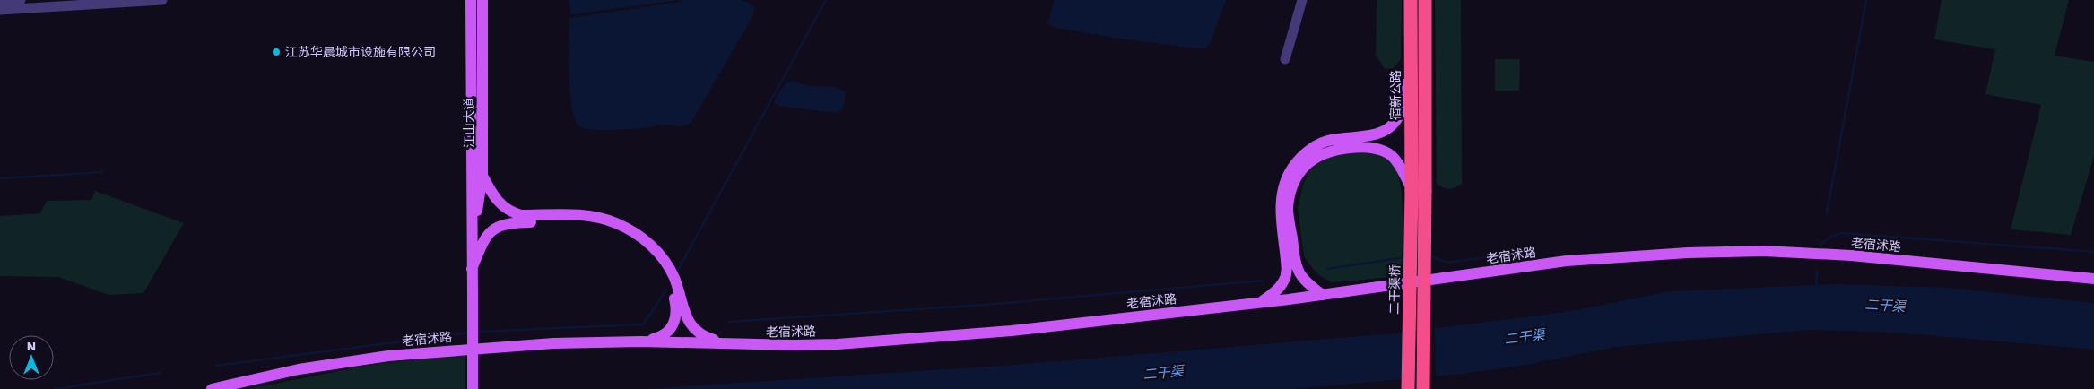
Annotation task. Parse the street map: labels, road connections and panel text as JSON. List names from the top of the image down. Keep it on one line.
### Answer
{"streets":{"highway":["宿新公路","二干渠桥"],"main road":["江山大道","老宿沭路"]},"crossings":[["宿新公路","二干渠桥"]],"water":["二干渠"],"places":["江苏华晨城市设施有限公司"],"north":"top"}
